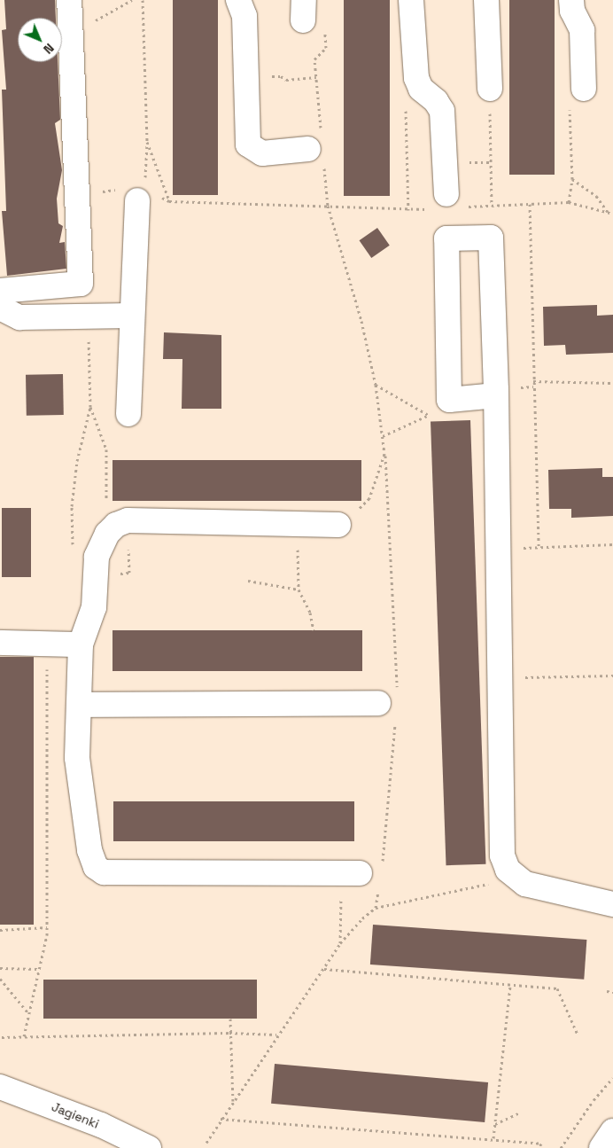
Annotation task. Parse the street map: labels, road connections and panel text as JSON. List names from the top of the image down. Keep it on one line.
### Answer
{"streets":{"street":["Jagienki"]},"north":"bottom right"}
